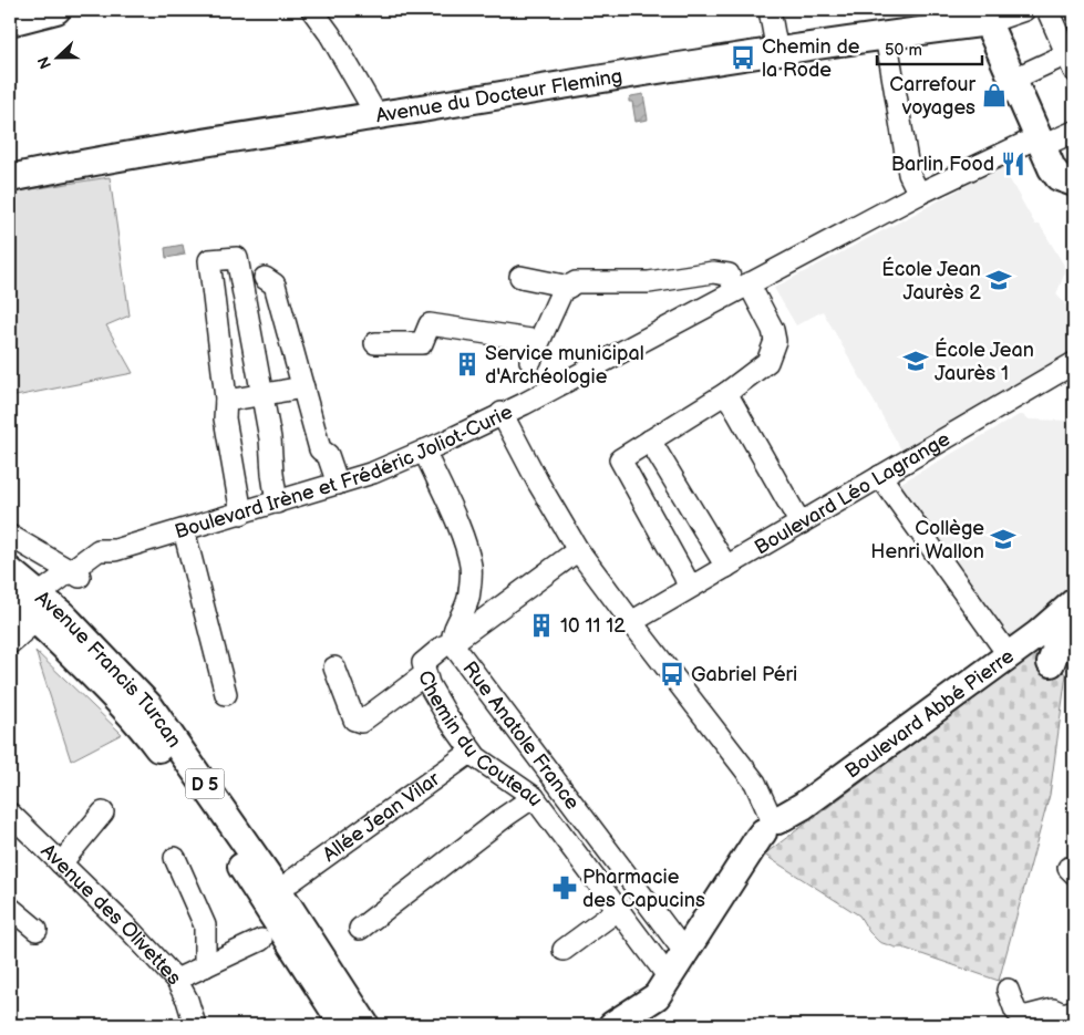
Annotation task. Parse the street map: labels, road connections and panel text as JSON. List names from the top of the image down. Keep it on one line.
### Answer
{"streets":{"main road":["Avenue du Docteur Fleming","Avenue Francis Turcan","Boulevard Abbé Pierre","D 5"],"street":["Boulevard Irène et Frédéric Joliot-Curie","Boulevard Léo Lagrange","Rue Anatole France","Chemin du Couteau","Allée Jean Vilar","Avenue des Olivettes"]},"crossings":[["Boulevard Irène et Frédéric Joliot-Curie","Avenue Francis Turcan"],["Boulevard Irène et Frédéric Joliot-Curie","Chemin du Couteau"],["Boulevard Abbé Pierre","Rue Anatole France"],["Boulevard Abbé Pierre","Chemin du Couteau"],["Rue Anatole France","Chemin du Couteau"],["Chemin du Couteau","Allée Jean Vilar"]],"places":{"bus stop":["Chemin de la Rode","Gabriel Péri"],"shop":["Carrefour voyages"],"restaurant":["Barlin Food"],"school or university":["École Jean Jaurès 2","École Jean Jaurès 1","Collège Henri Wallon"],"building":["Service municipal d'Archéologie","10 11 12"],"pharmacy":["Pharmacie des Capucins"]},"scale_bar":"50 m","north":"left"}
